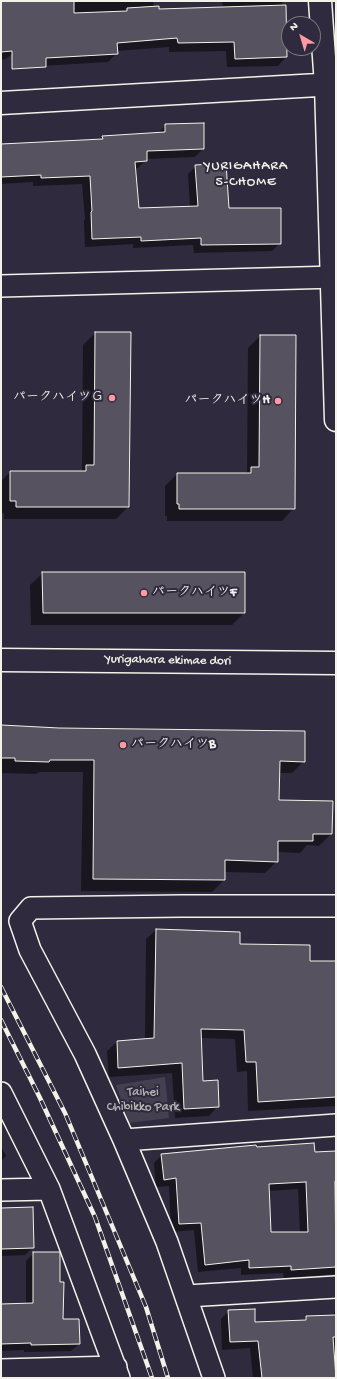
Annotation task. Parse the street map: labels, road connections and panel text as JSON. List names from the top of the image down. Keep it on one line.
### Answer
{"streets":{"street":["Yurigahara ekimae dori"]},"districts":["YURIGAHARA 5-CHOME"],"parks":["Taihei Chibikko Park"],"places":["パークハイツＧ","パークハイツH","パークハイツF","パークハイツB"],"north":"top left"}
